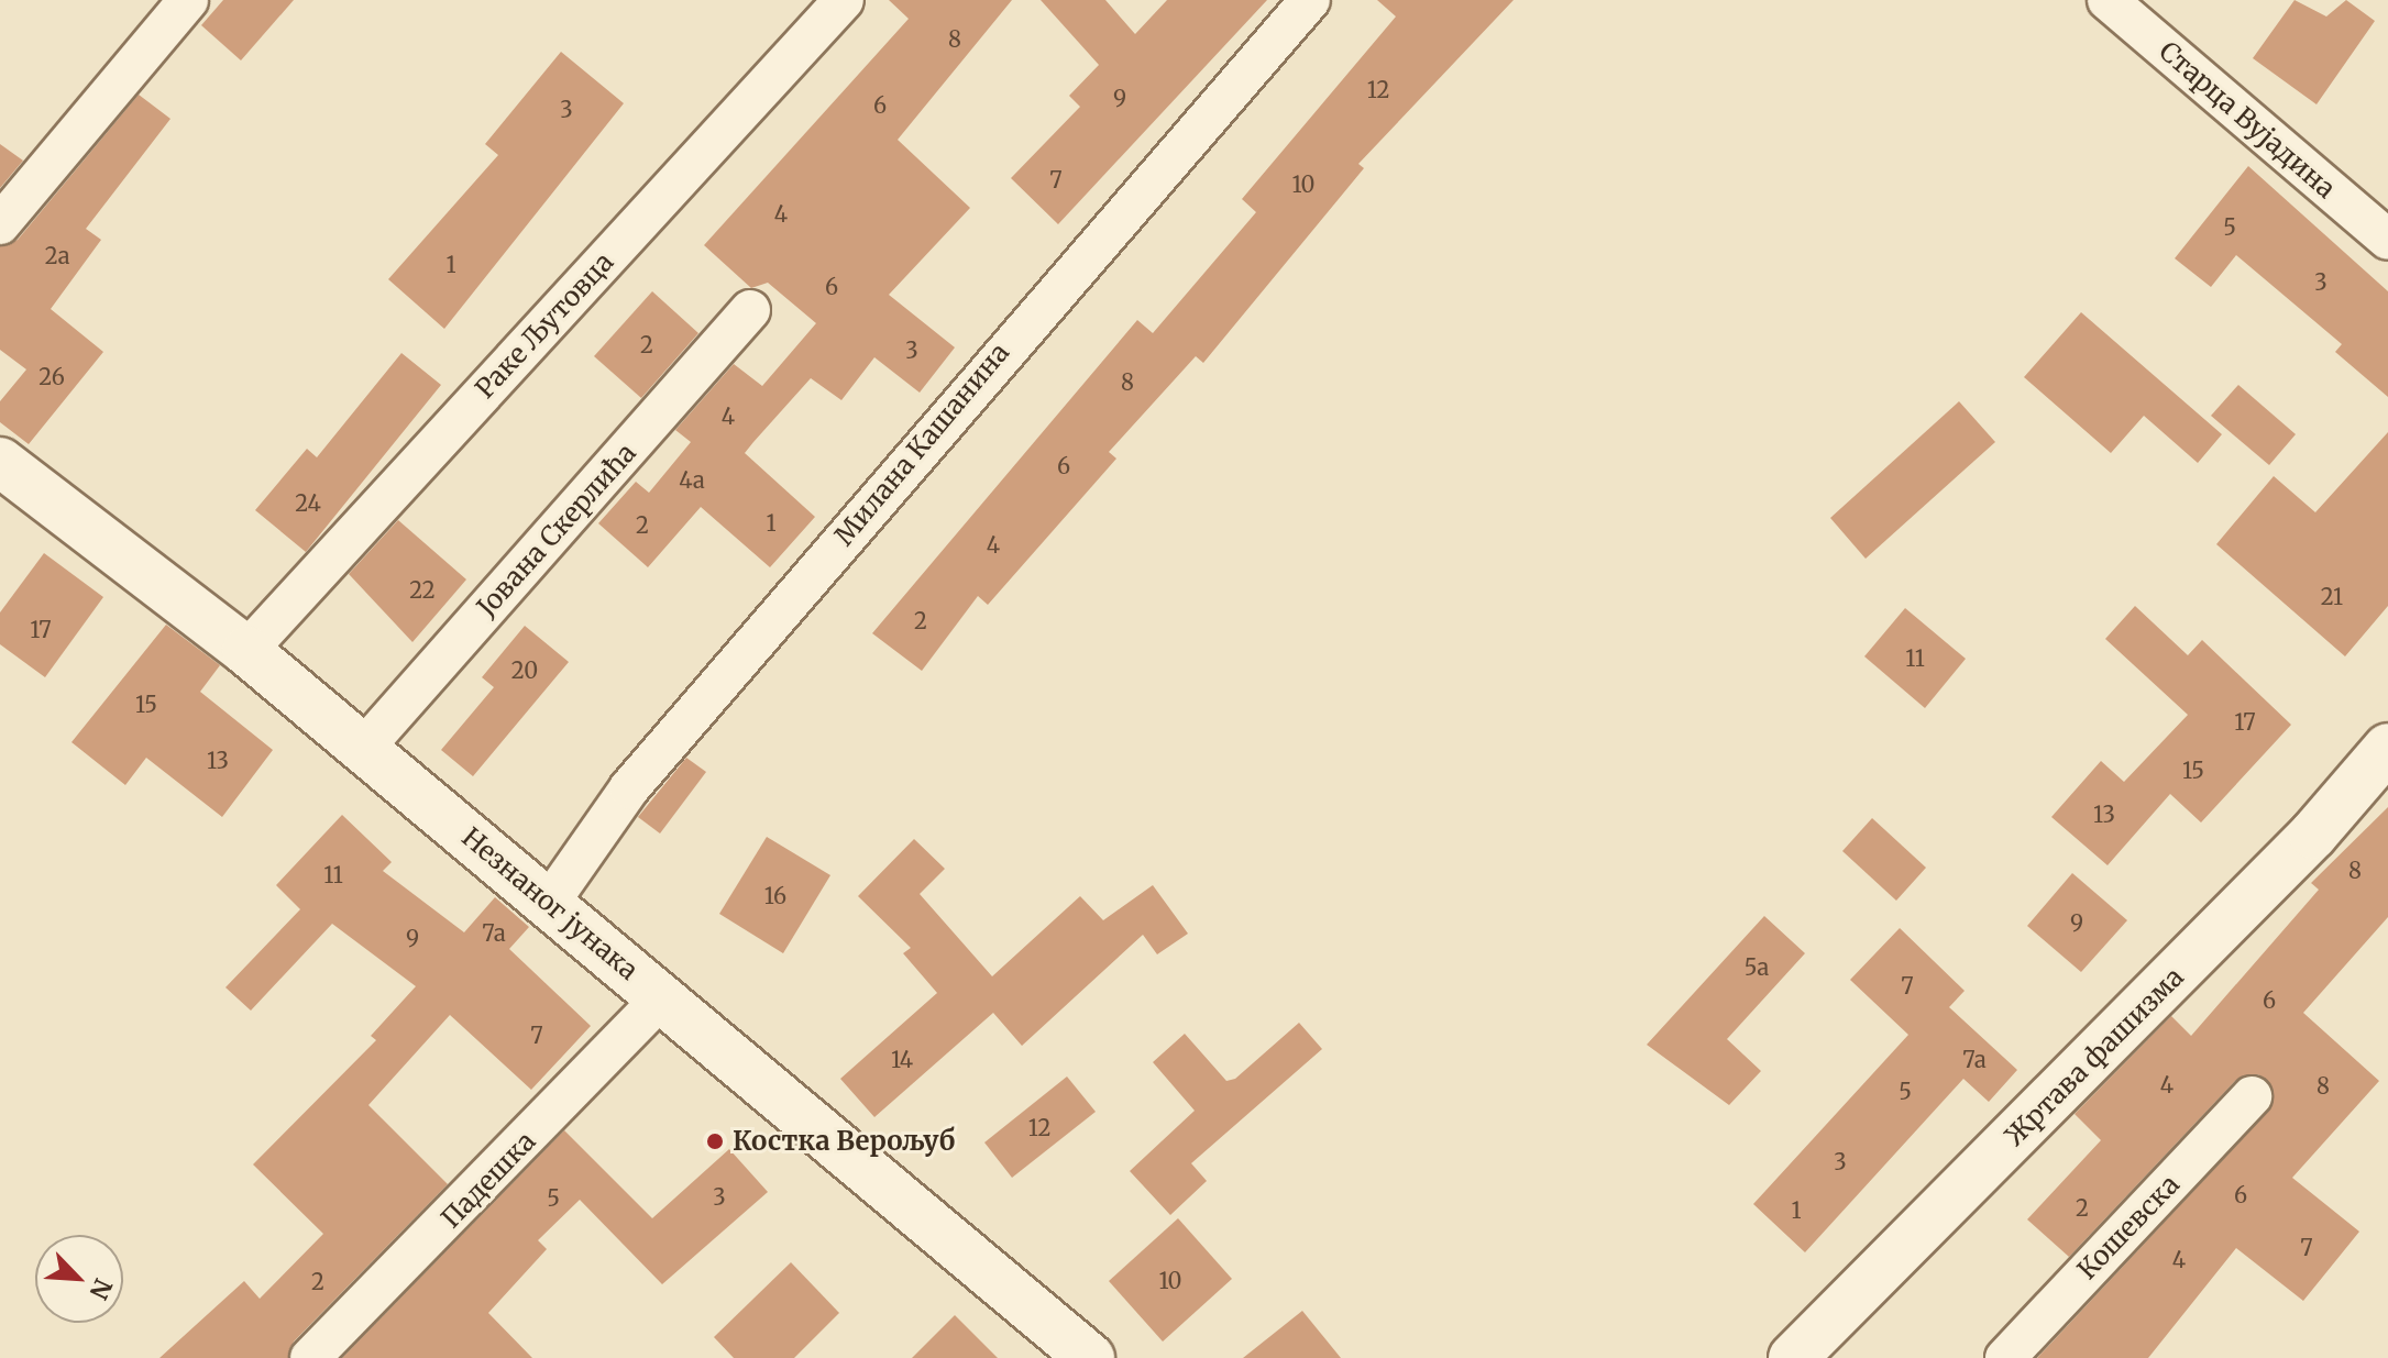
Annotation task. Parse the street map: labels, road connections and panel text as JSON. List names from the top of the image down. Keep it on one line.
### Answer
{"streets":{"street":["Старца Вујадина","Раке Љутовца","Милана Кашанина","Јована Скерлића","Незнаног јунака","Жртава фашизма","Падешка","Кошевска"]},"crossings":[["Раке Љутовца","Незнаног јунака"],["Милана Кашанина","Незнаног јунака"],["Јована Скерлића","Незнаног јунака"],["Незнаног јунака","Падешка"]],"places":["Костка Верољуб"],"house_numbers":["8","12","9","6","3","7","10","4","5","2a","1","3","6","2","3","26","8","4","6","4a","24","1","2","4","22","21","2","17","11","20","15","17","13","15","13","8","11","16","9","7a","9","5a","7","6","7","14","7a","4","8","5","12","3","6","3","5","2","1","7","4","10","2"],"north":"bottom right"}
